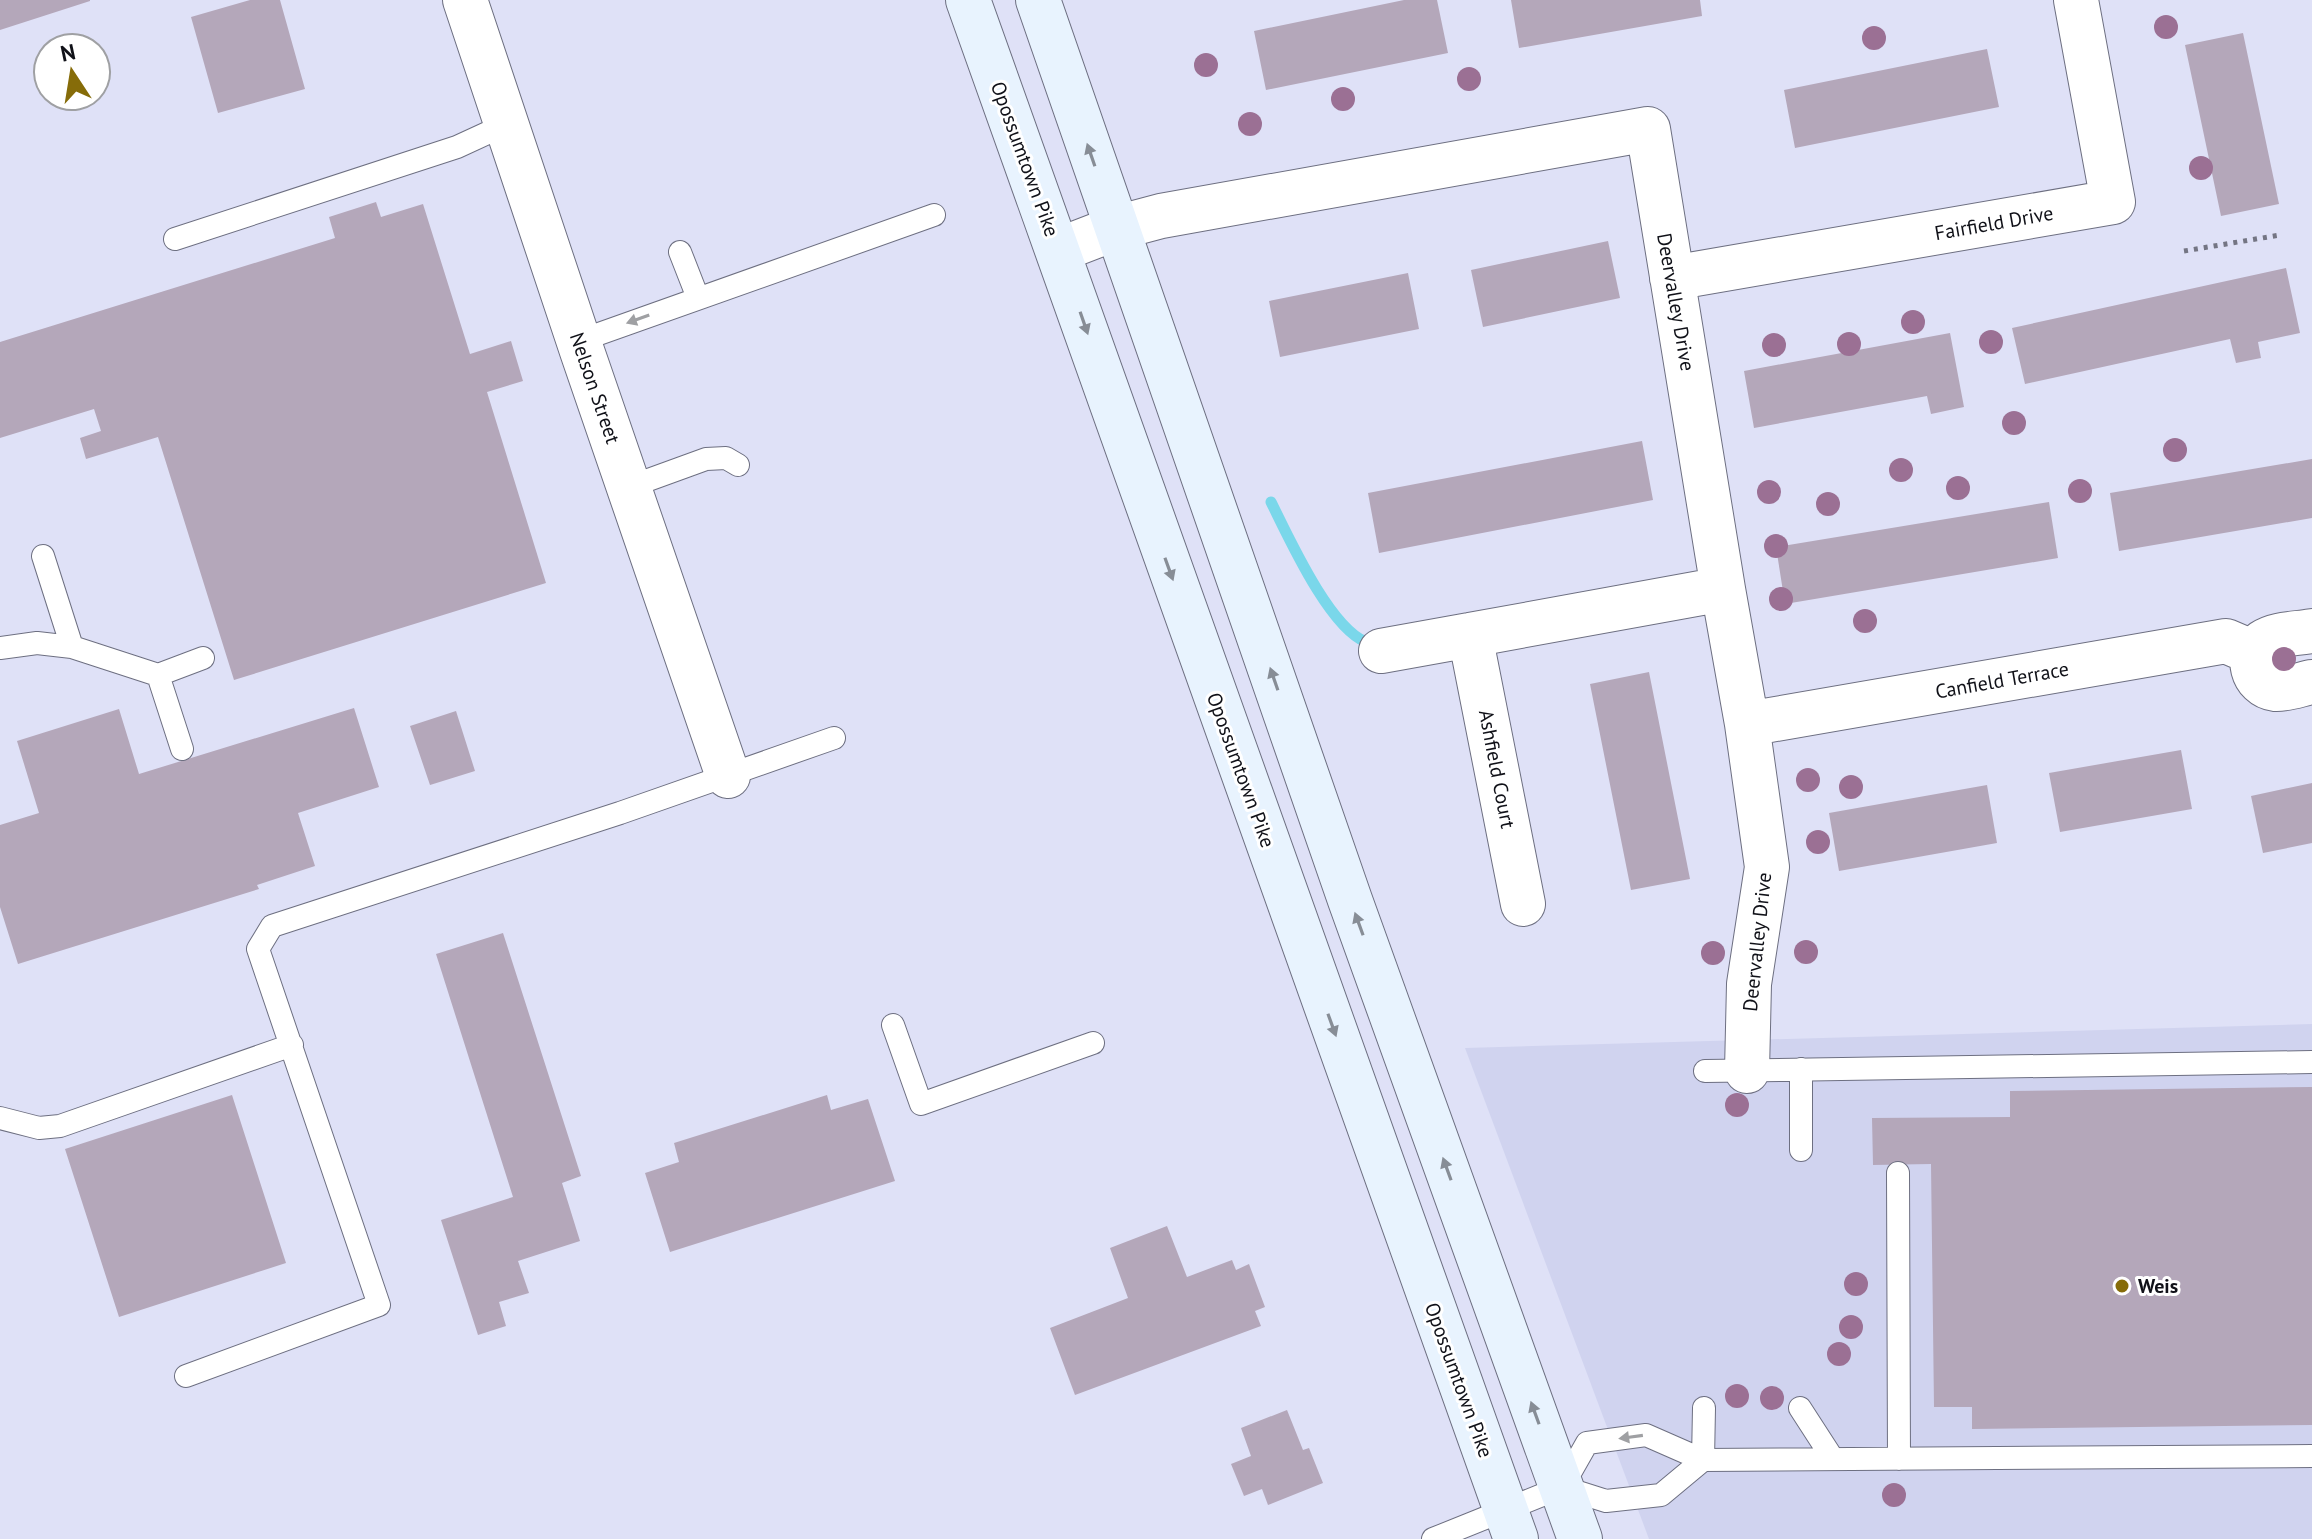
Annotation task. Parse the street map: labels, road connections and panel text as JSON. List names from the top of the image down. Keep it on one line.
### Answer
{"streets":{"main road":["Opossumtown Pike"],"street":["Fairfield Drive","Deervalley Drive","Nelson Street","Canfield Terrace","Ashfield Court"]},"crossings":[["Opossumtown Pike","Deervalley Drive"],["Fairfield Drive","Deervalley Drive"],["Deervalley Drive","Canfield Terrace"]],"places":["Weis"],"north":"top"}
